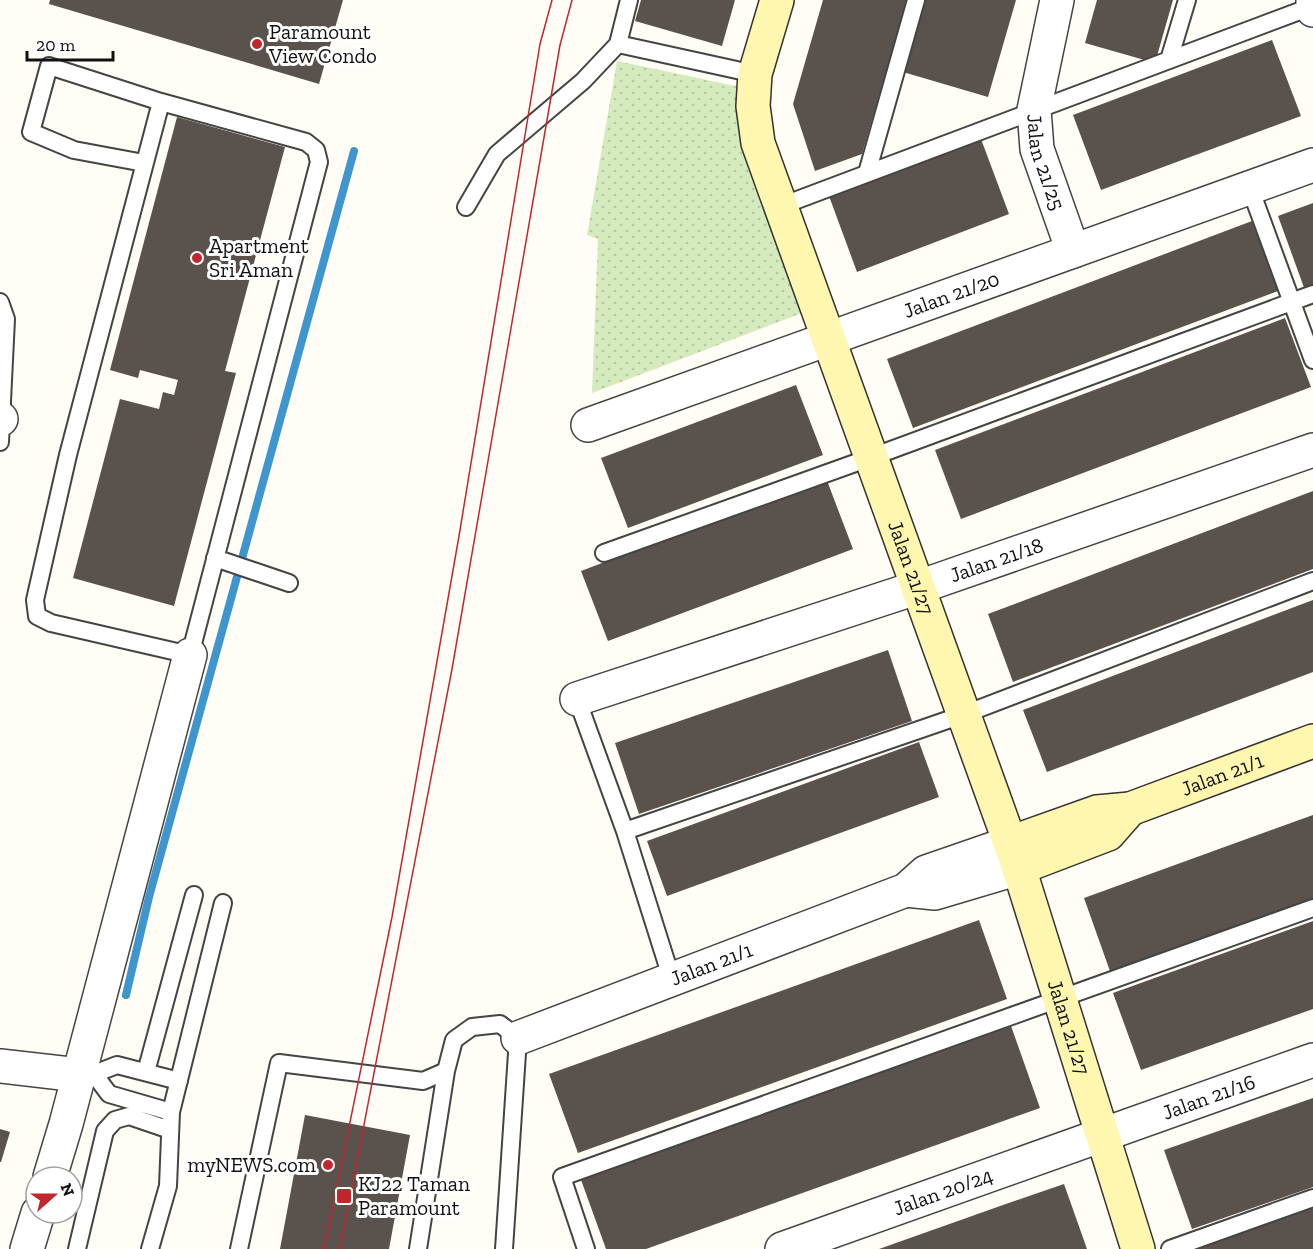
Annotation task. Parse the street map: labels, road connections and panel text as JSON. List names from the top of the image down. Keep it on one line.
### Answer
{"streets":{"street":["Jalan 21/25","Jalan 21/20","Jalan 21/18","Jalan 21/27","Jalan 21/1","Jalan 21/16","Jalan 20/24"]},"crossings":[["Jalan 21/25","Jalan 21/20"],["Jalan 21/20","Jalan 21/27"],["Jalan 21/18","Jalan 21/27"],["Jalan 21/27","Jalan 21/1"],["Jalan 21/27","Jalan 21/16"],["Jalan 21/27","Jalan 20/24"],["Jalan 21/16","Jalan 20/24"]],"places":{"other":["Paramount View Condo","Apartment Sri Aman","myNEWS.com"],"transit":["KJ22 Taman Paramount"]},"scale_bar":"20 m","north":"right"}
